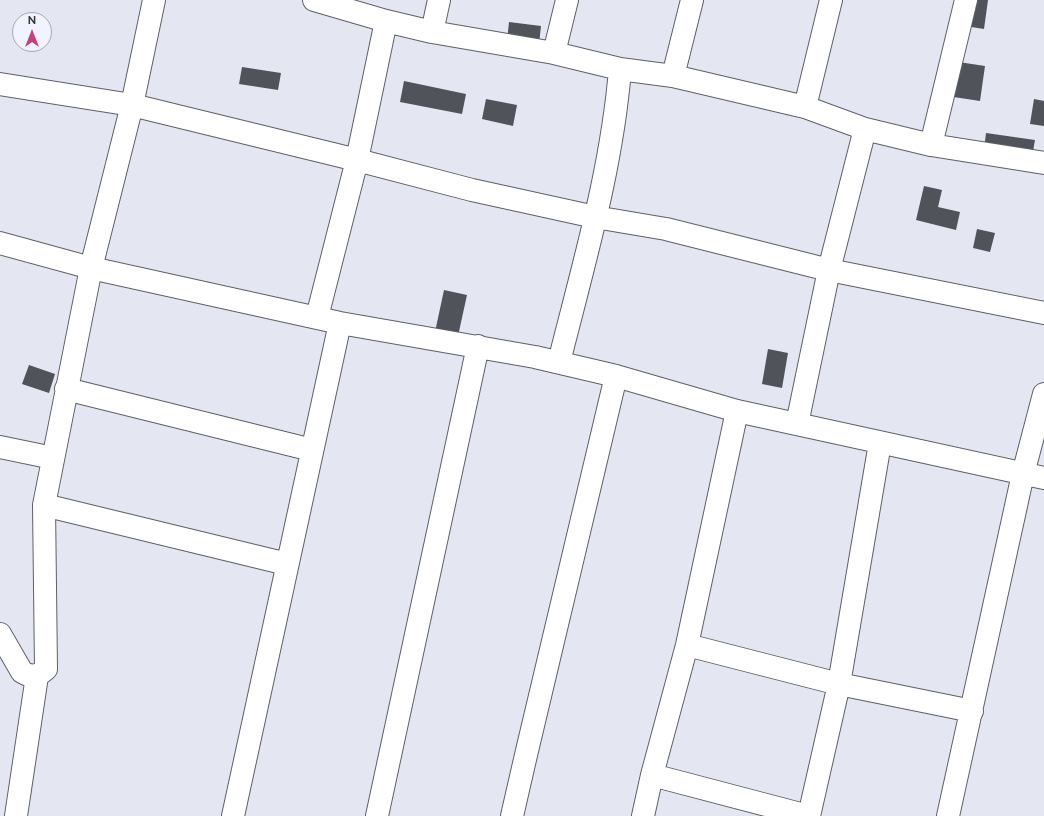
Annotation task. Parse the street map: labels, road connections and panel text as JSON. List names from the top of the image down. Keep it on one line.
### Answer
{"north":"top"}
